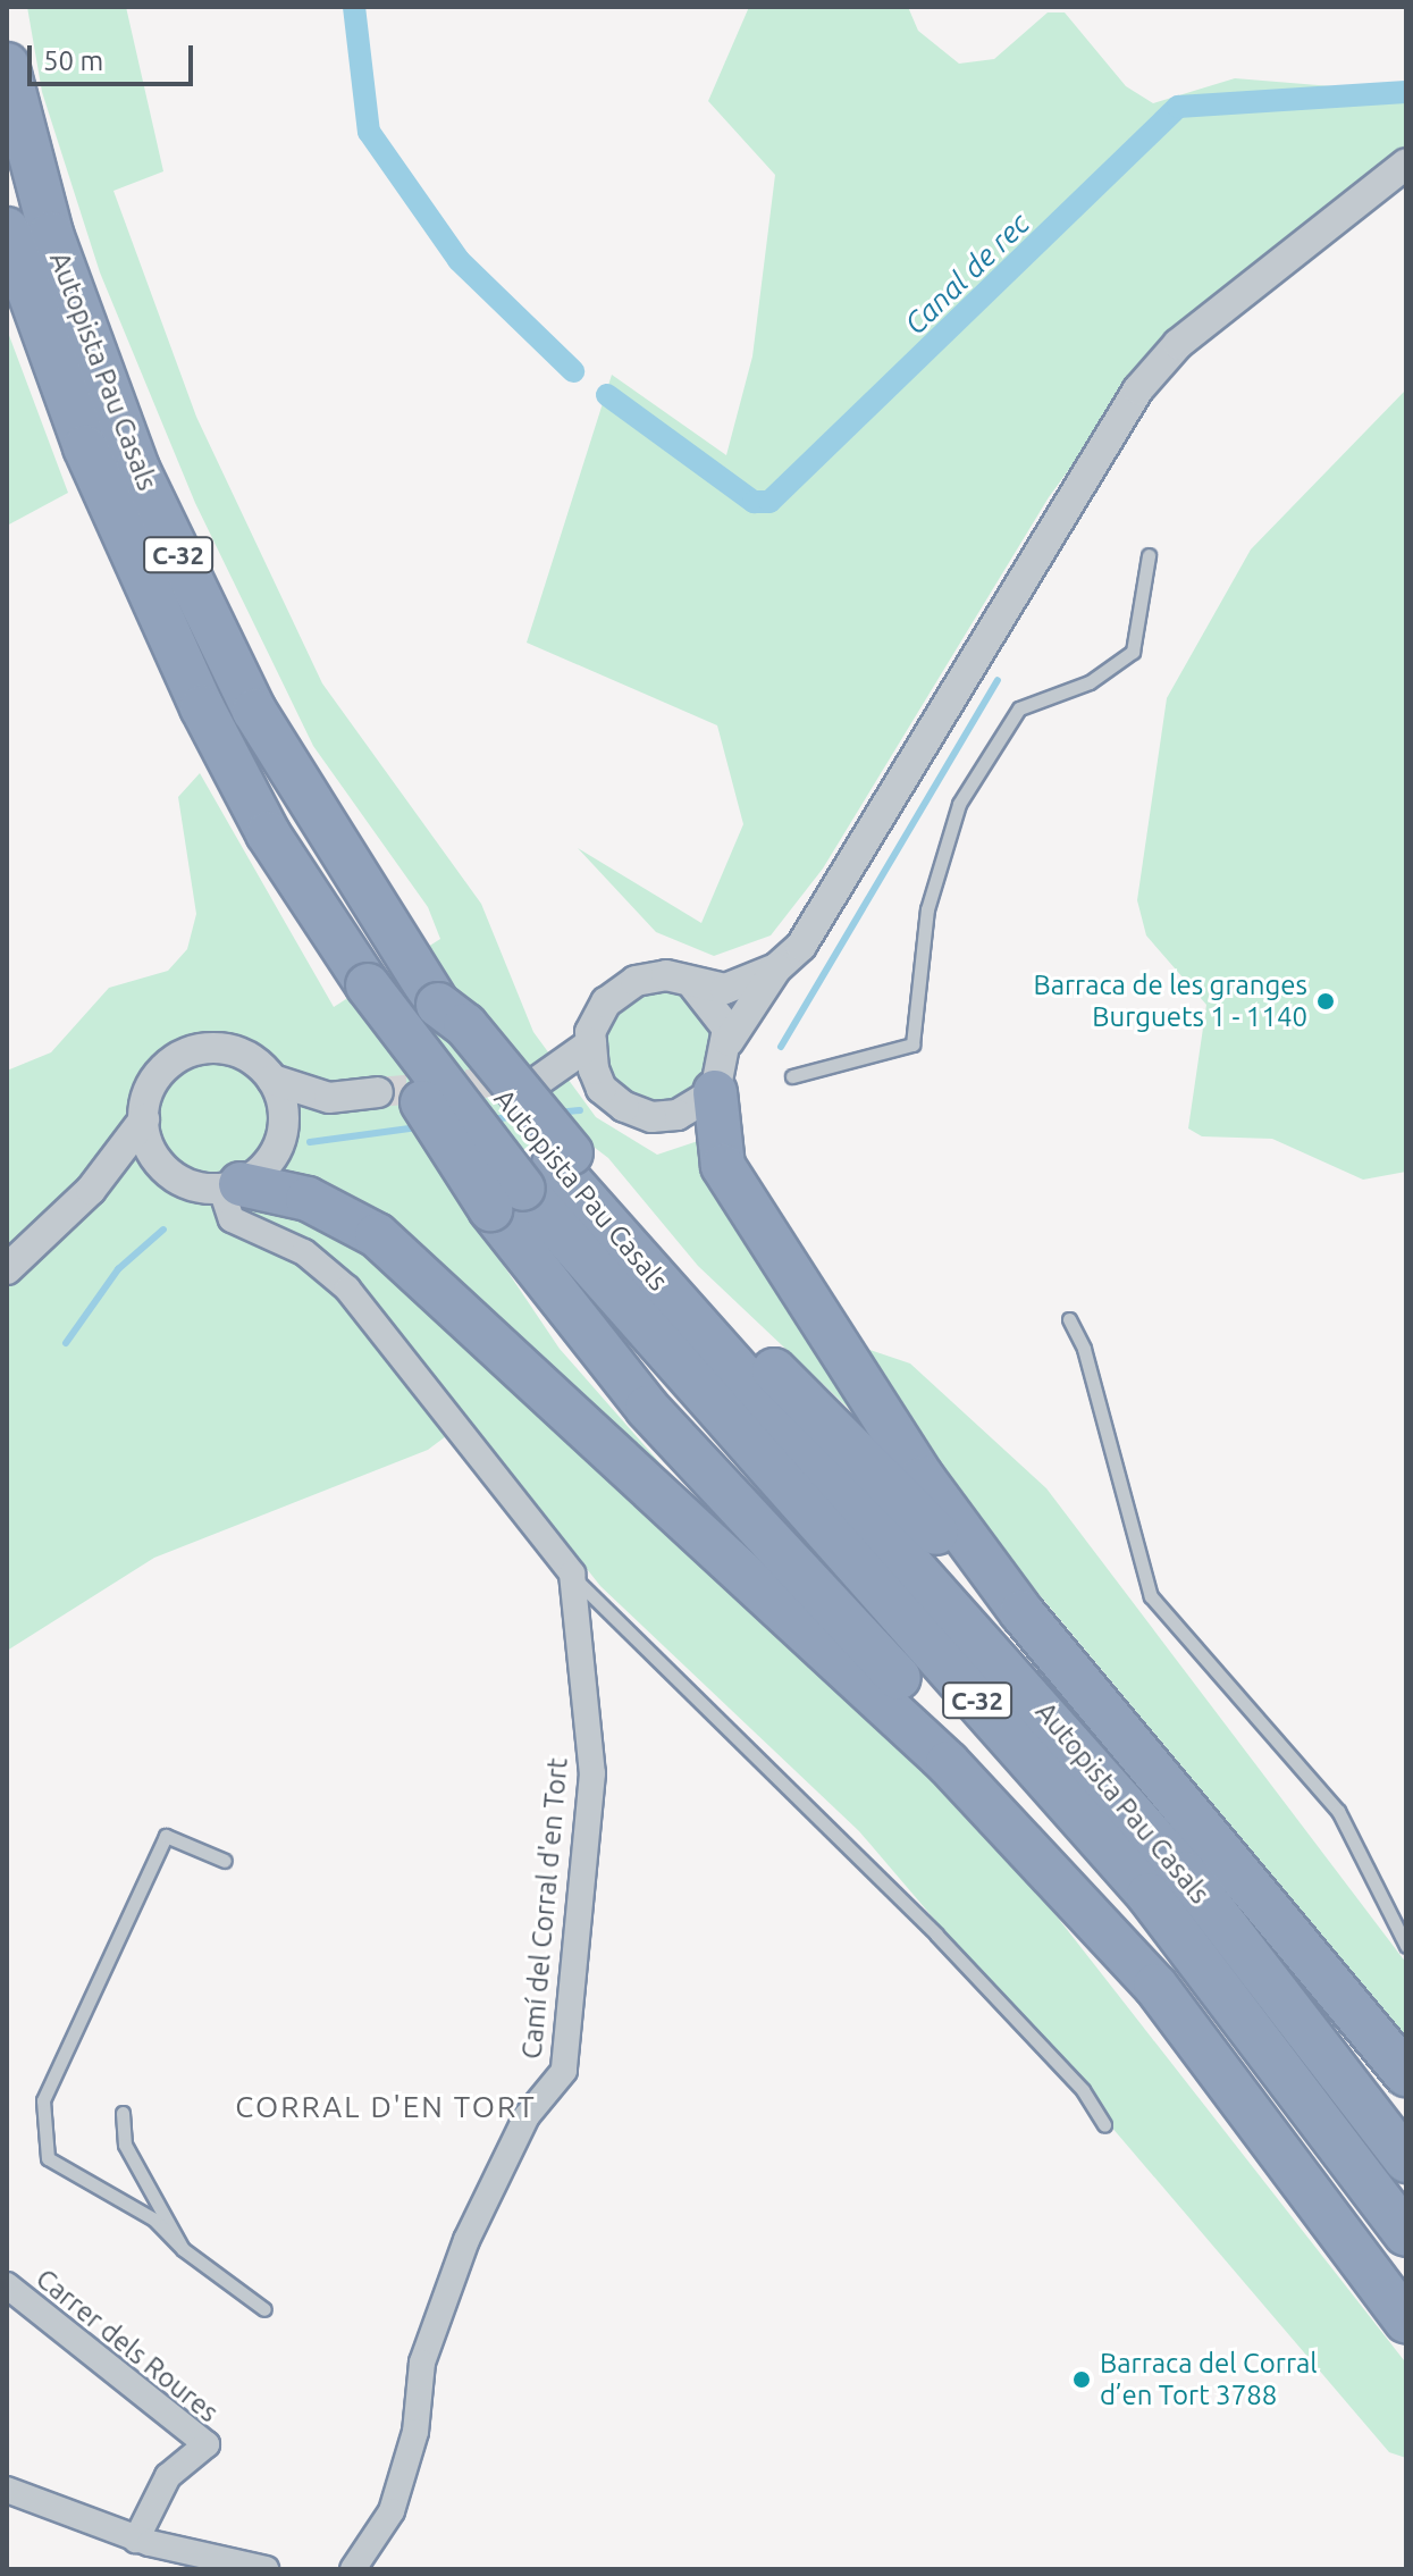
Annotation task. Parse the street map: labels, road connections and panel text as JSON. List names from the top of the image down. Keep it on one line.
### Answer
{"streets":{"highway":["Autopista Pau Casals","C-32"],"street":["Camí del Corral d'en Tort","Carrer dels Roures"]},"districts":["CORRAL D'EN TORT"],"water":["Canal de rec"],"places":["Barraca de les granges Burguets 1 - 1140","Barraca del Corral d’en Tort 3788"],"scale_bar":"50 m"}
